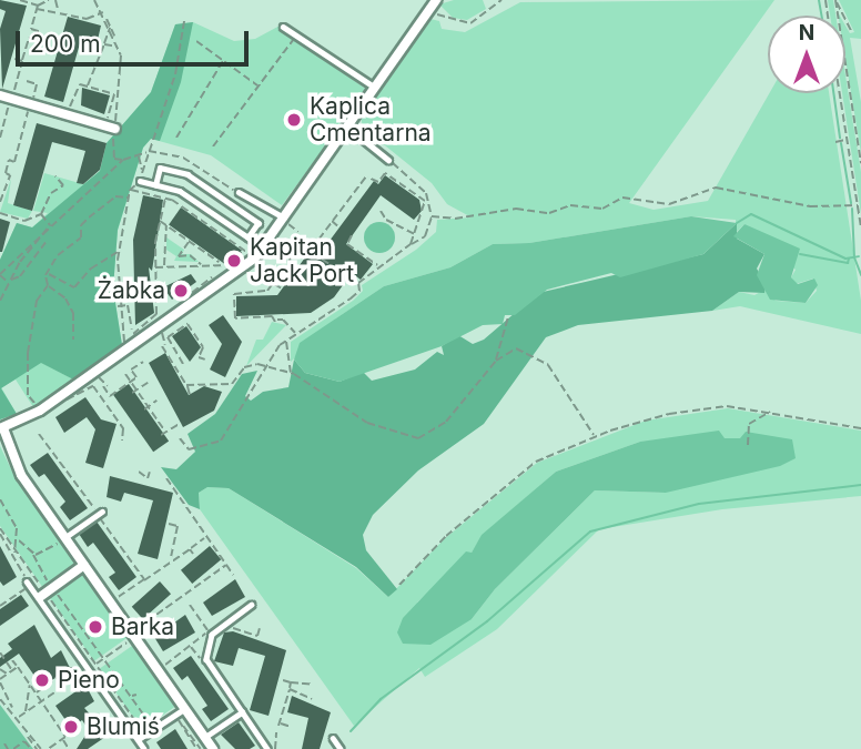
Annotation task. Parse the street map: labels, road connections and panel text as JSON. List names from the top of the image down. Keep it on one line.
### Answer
{"places":["Kaplica Cmentarna","Kapitan Jack Port","Żabka","Barka","Pieno","Blumiś"],"scale_bar":"200 m","north":"top"}
